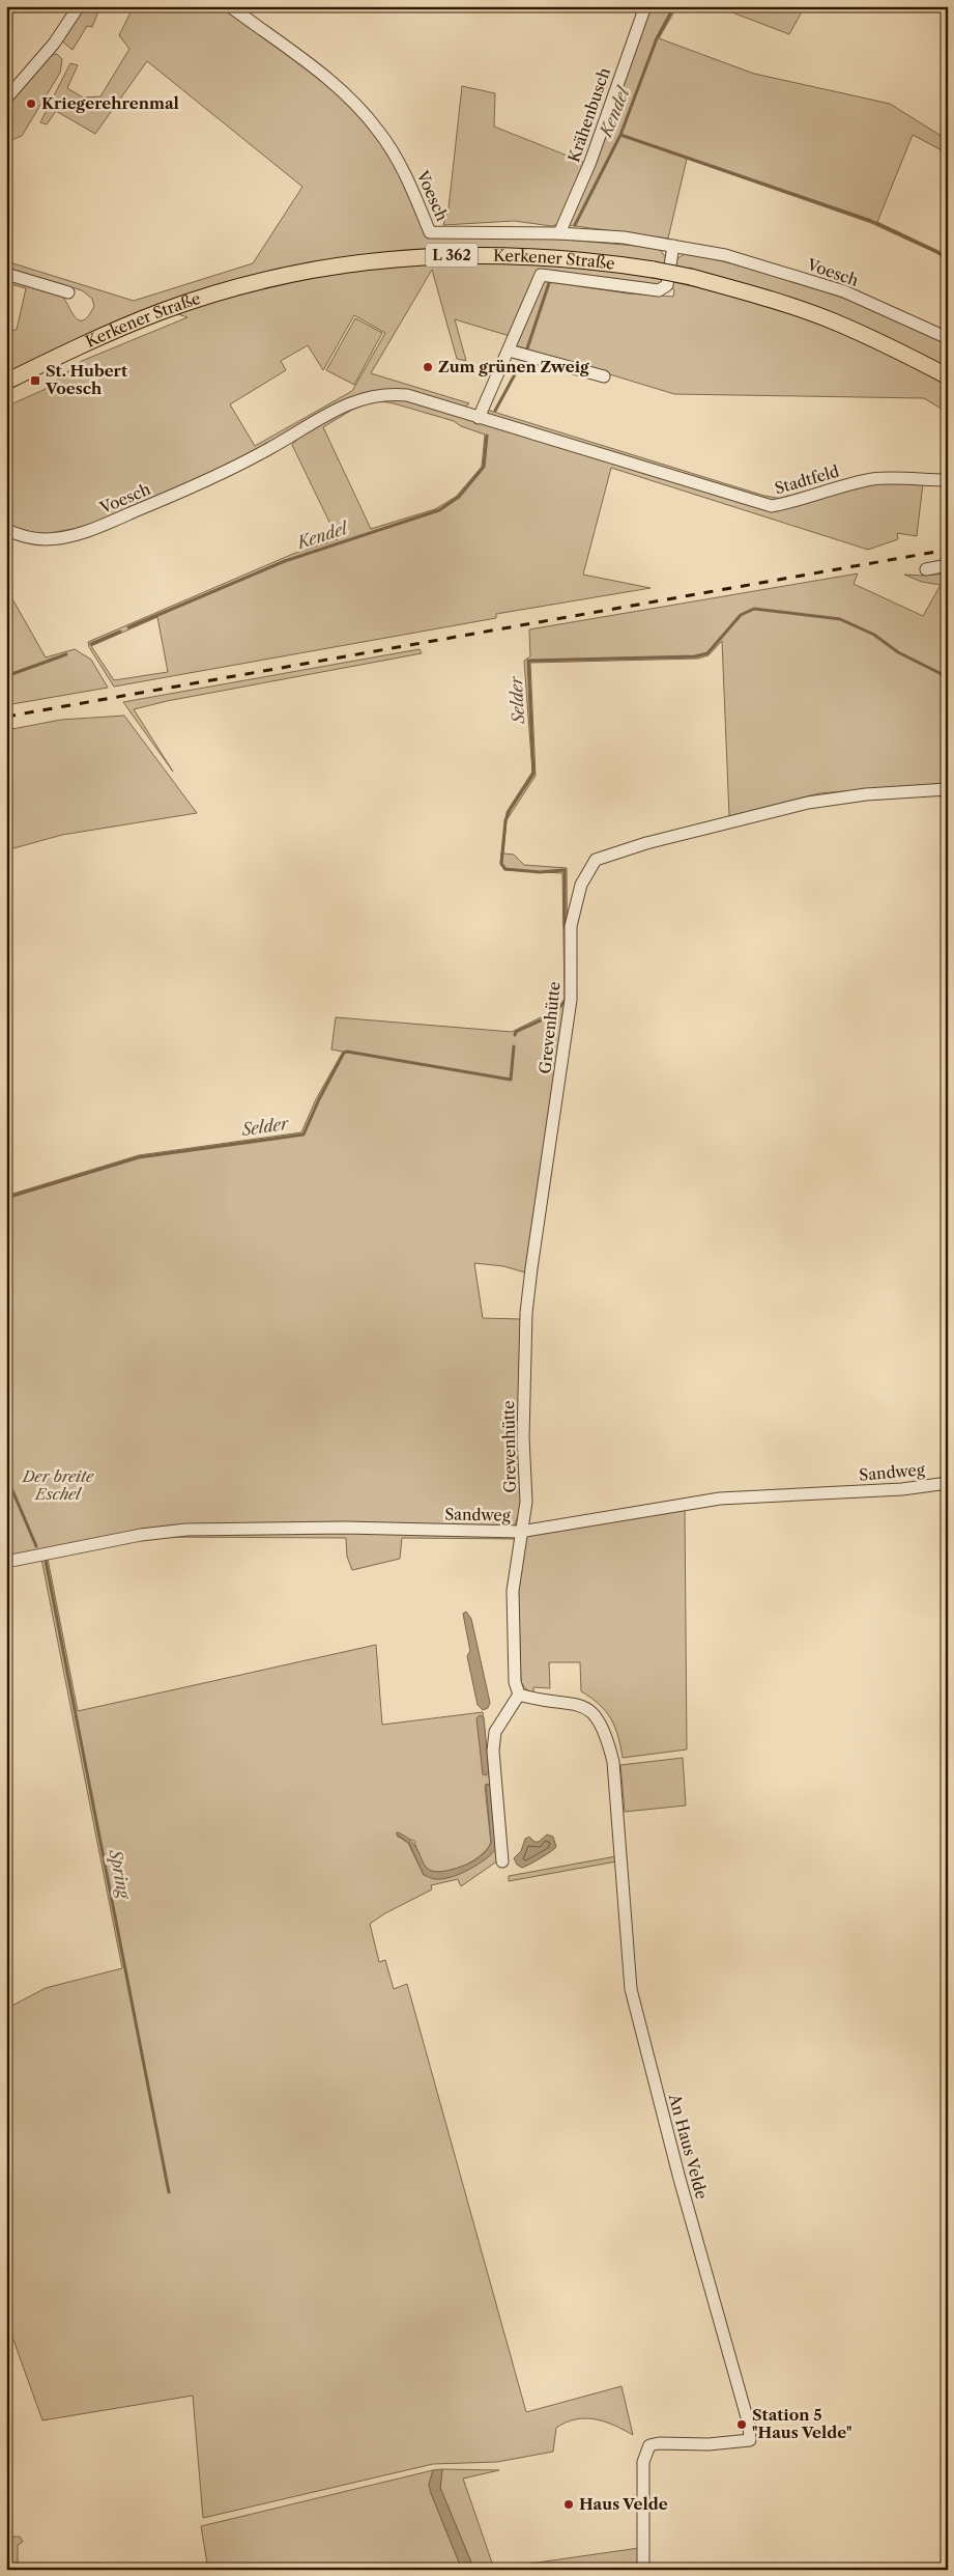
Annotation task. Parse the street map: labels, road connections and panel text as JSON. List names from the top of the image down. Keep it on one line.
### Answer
{"streets":{"main road":["L 362","Kerkener Straße"],"street":["Krähenbusch","Voesch","Stadtfeld","Grevenhütte","Sandweg","An Haus Velde"]},"crossings":[["Krähenbusch","Voesch"],["Voesch","Stadtfeld"],["Grevenhütte","Sandweg"]],"water":["Kendel","Selder","Spring"],"parks":["Der breite Eschel"],"places":{"other":["Kriegerehrenmal","Zum grünen Zweig","Station 5 \"Haus Velde\"","Haus Velde"],"transit":["St. Hubert Voesch"]}}
